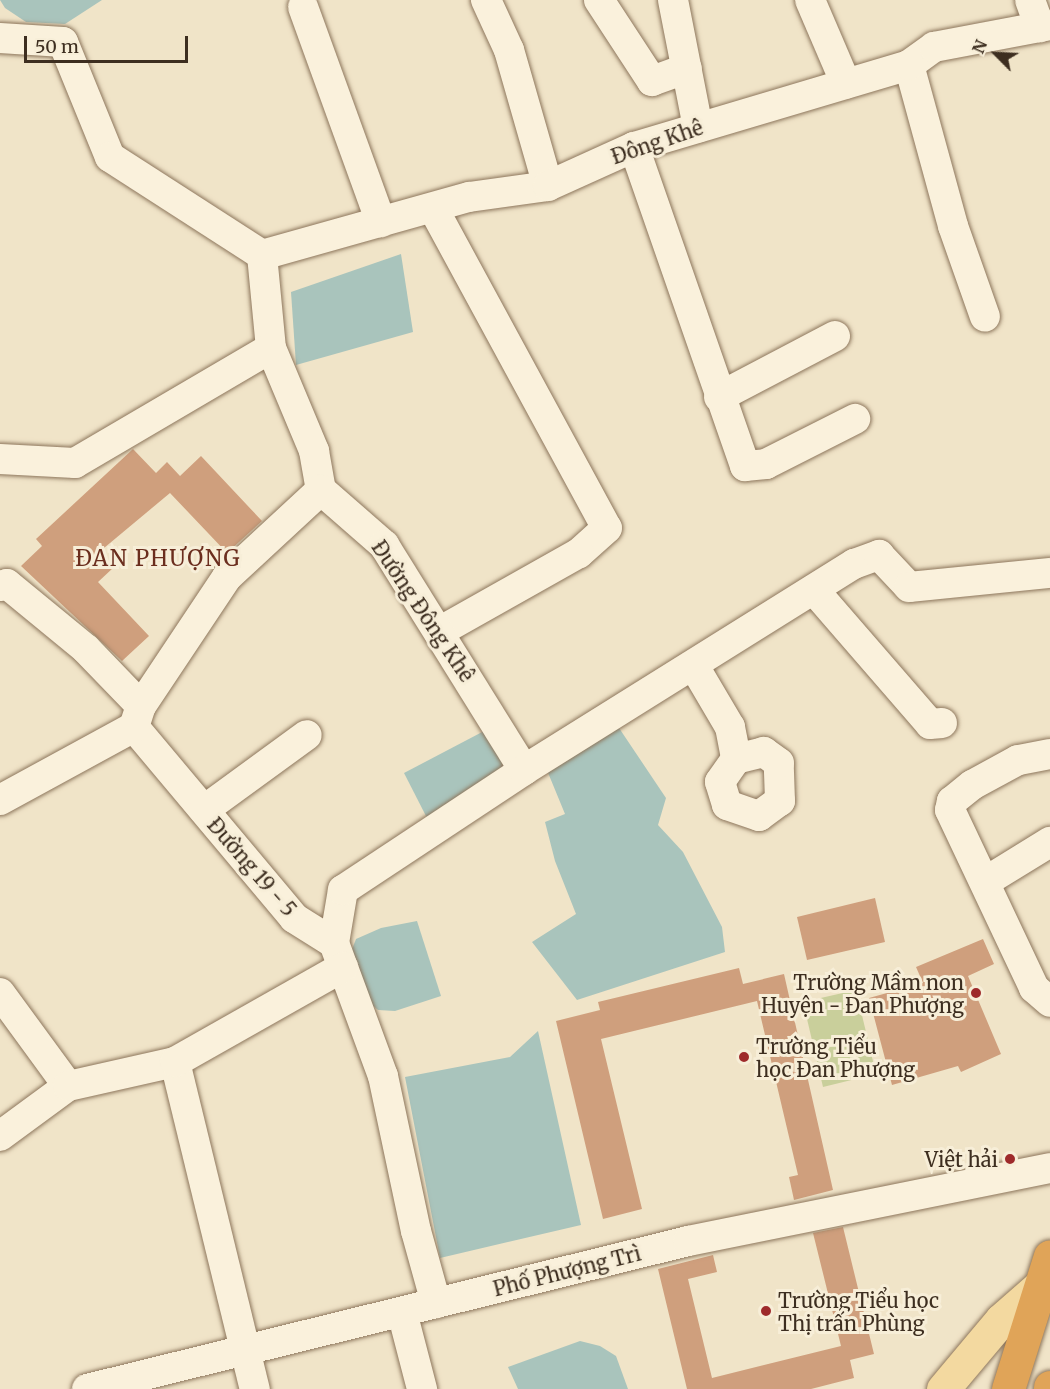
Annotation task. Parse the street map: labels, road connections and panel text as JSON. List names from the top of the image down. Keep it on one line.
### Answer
{"streets":{"street":["Đông Khê","Đường Đông Khê","Đường 19 - 5","Phố Phượng Trì"]},"districts":["ĐAN PHƯỢNG"],"places":["Trường Mầm non Huyện - Đan Phượng","Trường Tiểu học Đan Phượng","Việt hải","Trường Tiểu học Thị trấn Phùng"],"scale_bar":"50 m","north":"top left"}
